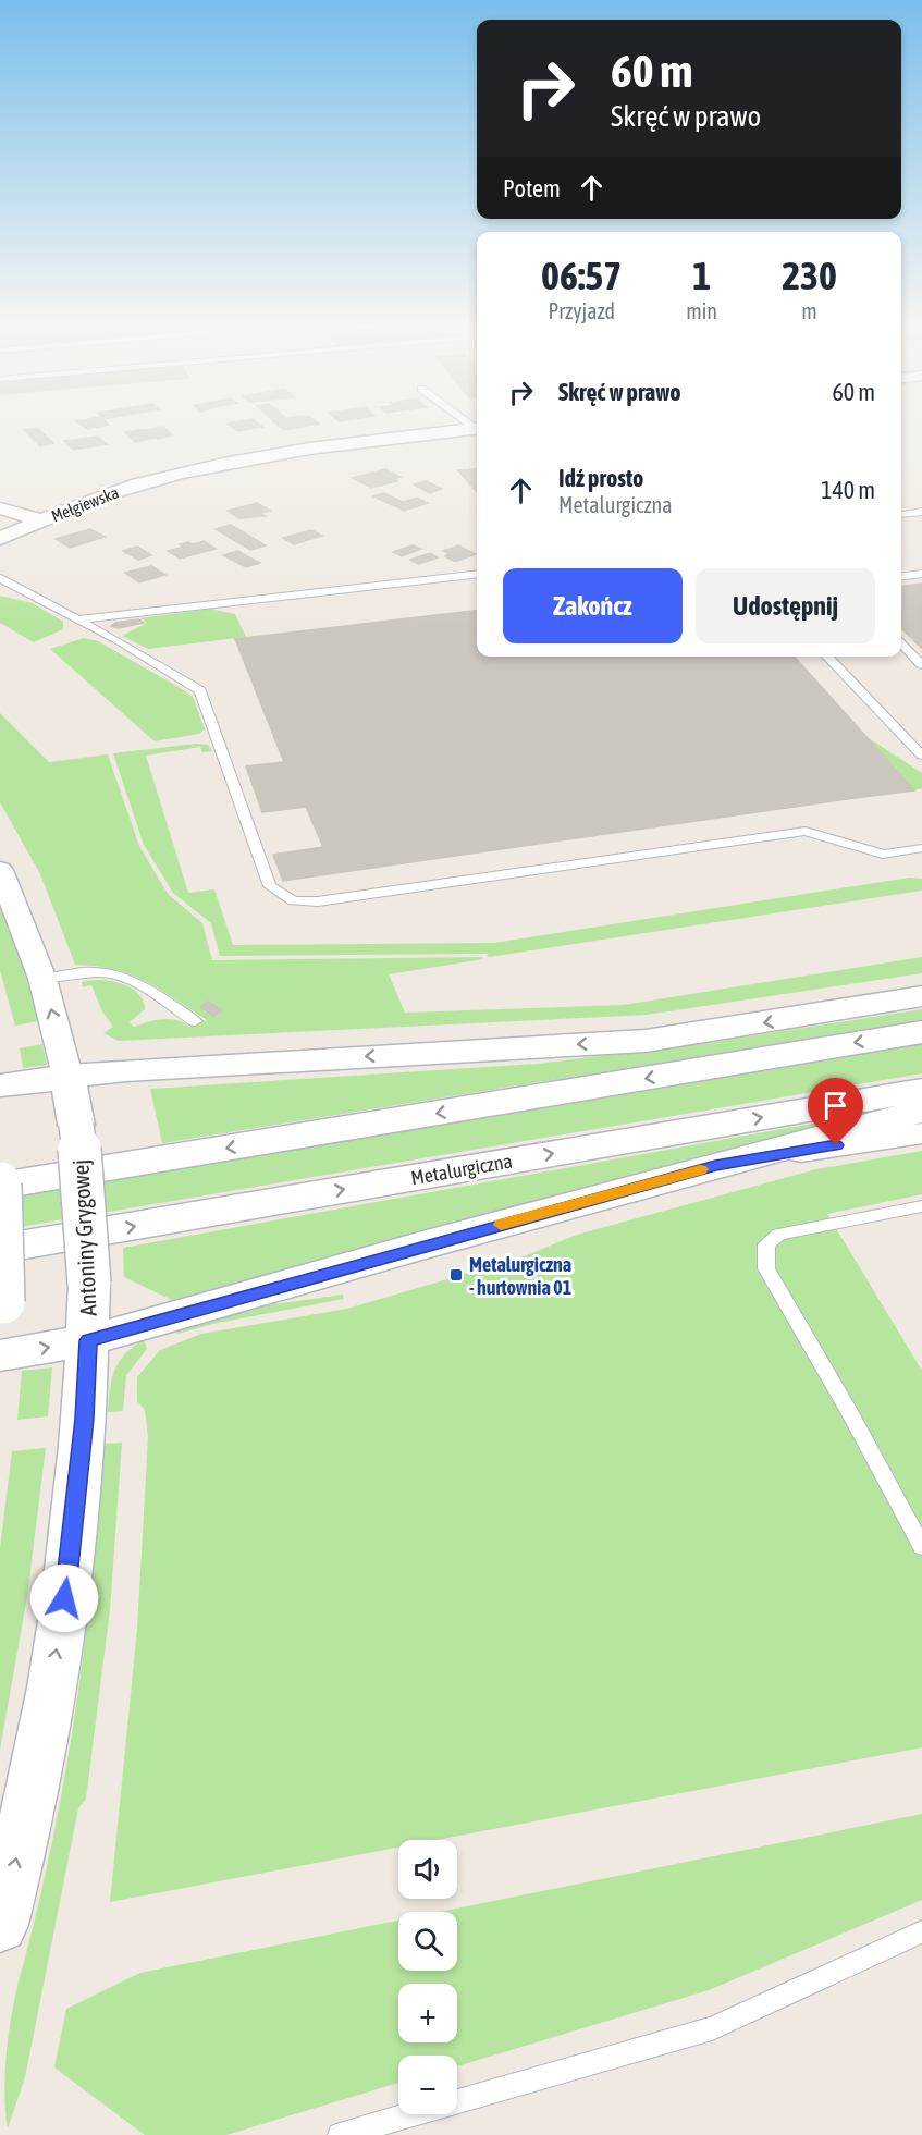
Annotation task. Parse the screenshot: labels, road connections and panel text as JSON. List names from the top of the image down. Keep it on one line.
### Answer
{"streets":{"main road":["Metalurgiczna","Antoniny Grygowej"],"street":["Mełgiewska"]},"one_way":["Antoniny Grygowej"],"places":{"transit":["Metalurgiczna - hurtownia 01"]},"page":{"turn":["60 m","Skręć w prawo"],"then":"Potem","eta":["06:57","Przyjazd","1","min","230","m"],"list":[{"name":"Skręć w prawo","value":"60 m"},{"name":"Idź prosto","note":"Metalurgiczna","value":"140 m"}],"buttons":["Zakończ","Udostępnij"],"map_buttons":["+","−"]}}
